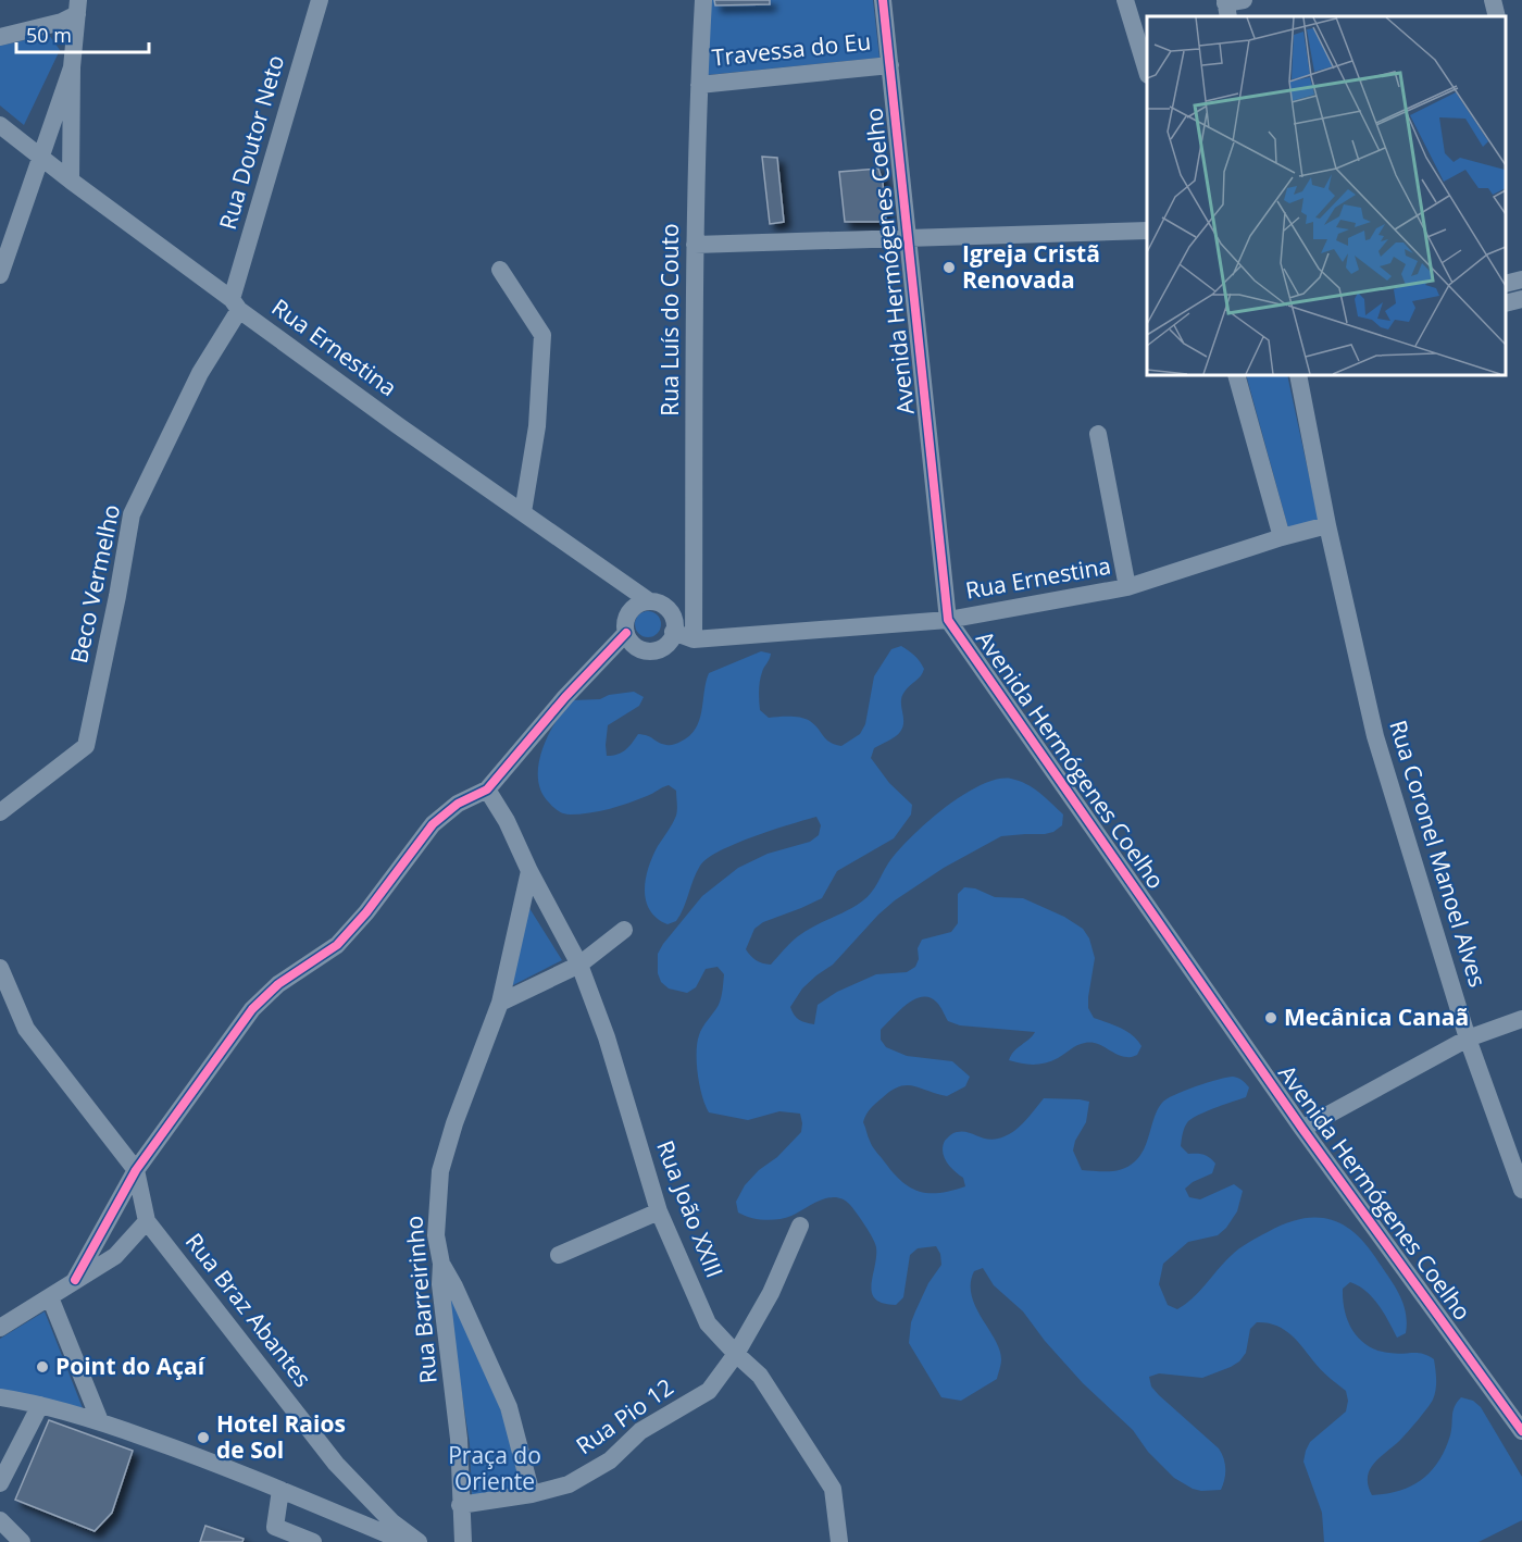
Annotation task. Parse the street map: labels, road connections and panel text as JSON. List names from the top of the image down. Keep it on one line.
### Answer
{"streets":{"street":["Travessa do Eu","Rua Doutor Neto","Avenida Hermógenes Coelho","Rua Luís do Couto","Rua Ernestina","Beco Vermelho","Rua Coronel Manoel Alves","Rua João XXIII","Rua Barreirinho","Rua Braz Abantes","Rua Pio 12"]},"crossings":[["Travessa do Eu","Avenida Hermógenes Coelho"],["Travessa do Eu","Rua Luís do Couto"],["Rua Doutor Neto","Rua Ernestina"],["Rua Doutor Neto","Beco Vermelho"],["Avenida Hermógenes Coelho","Rua Ernestina"],["Rua Luís do Couto","Rua Ernestina"],["Rua Ernestina","Beco Vermelho"],["Rua Ernestina","Rua Coronel Manoel Alves"],["Rua João XXIII","Rua Barreirinho"],["Rua João XXIII","Rua Pio 12"],["Rua Barreirinho","Rua Pio 12"]],"parks":["Praça do Oriente"],"places":["Igreja Cristã Renovada","Mecânica Canaã","Point do Açaí","Hotel Raios de Sol"],"scale_bar":"50 m"}
